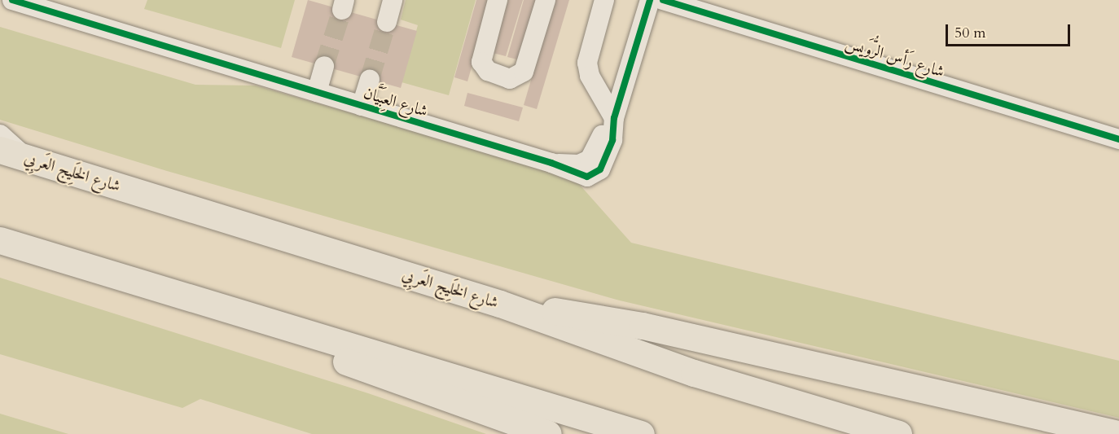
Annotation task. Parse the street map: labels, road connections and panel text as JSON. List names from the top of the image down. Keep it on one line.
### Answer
{"streets":{"highway":["شارع الخَلِيج العَربِي"],"street":["شارع رَأس الرُّوَيس","شارع العِبَيَّان"]},"scale_bar":"50 m"}
